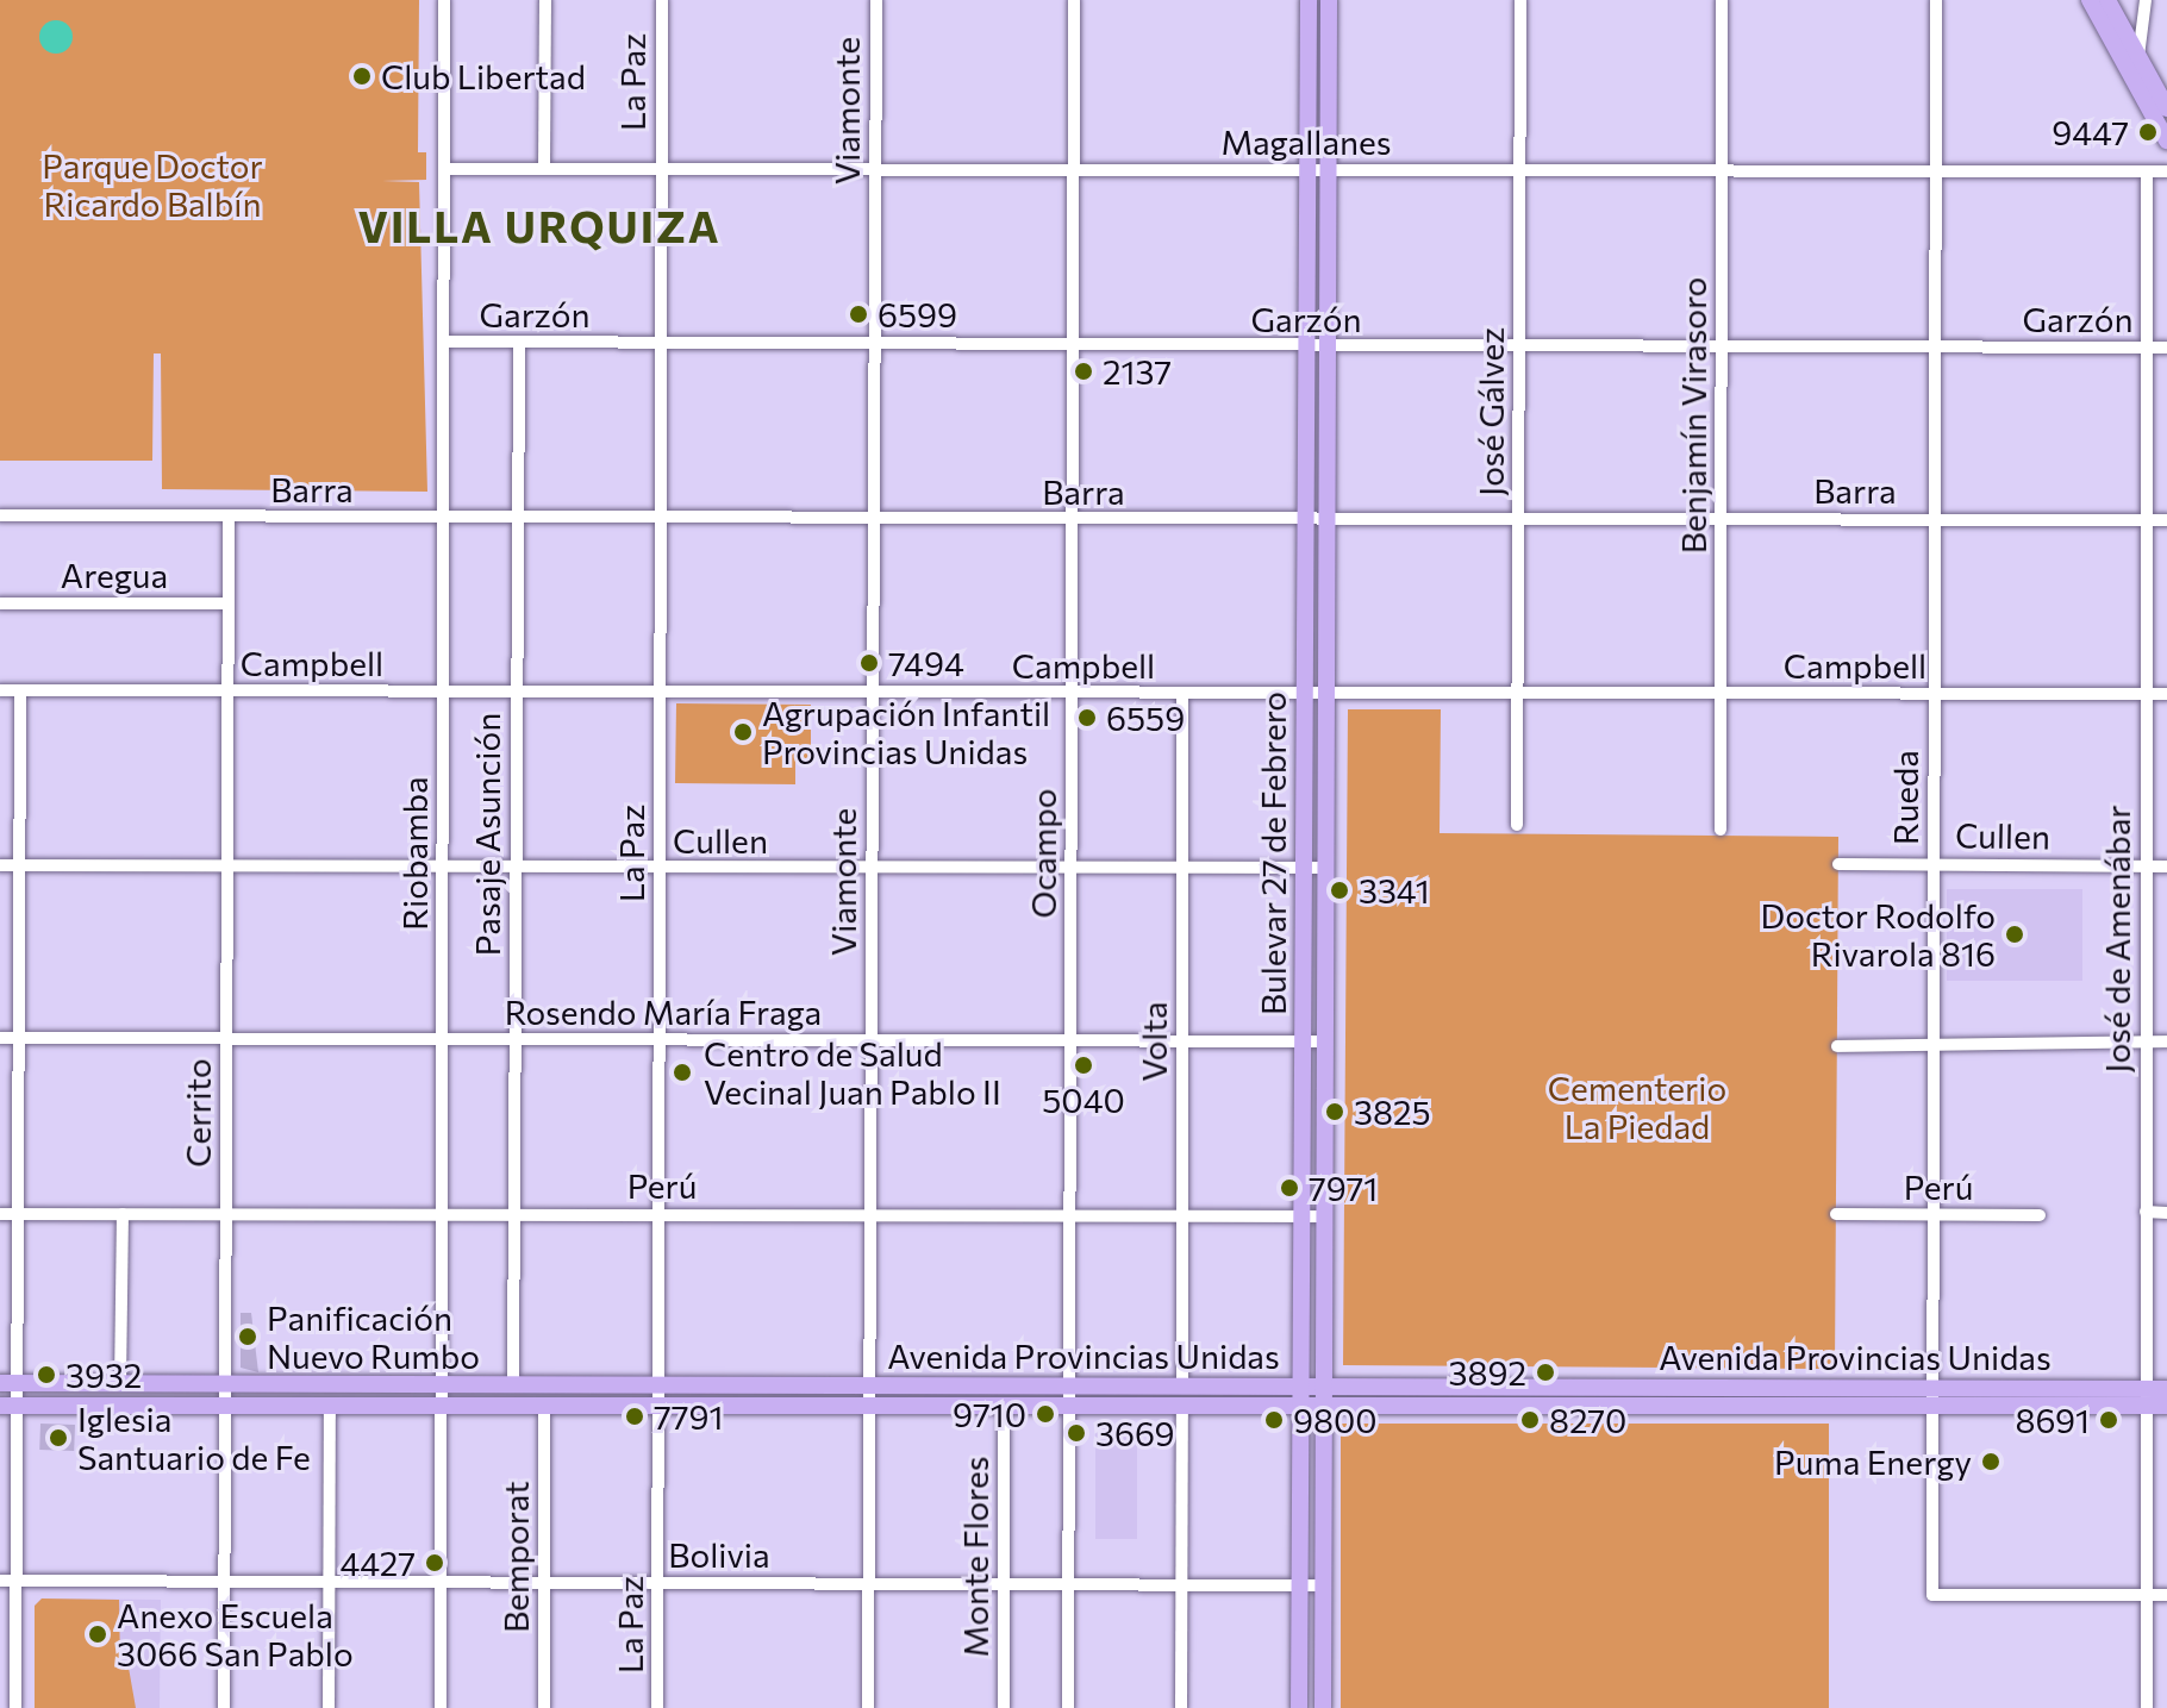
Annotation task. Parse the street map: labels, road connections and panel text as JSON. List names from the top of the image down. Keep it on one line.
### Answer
{"streets":{"main road":["Bulevar 27 de Febrero","Avenida Provincias Unidas"],"street":["La Paz","Viamonte","Magallanes","Garzón","José Gálvez","Benjamín Virasoro","Barra","Aregua","Campbell","Rueda","Pasaje Asunción","Cullen","Riobamba","Ocampo","José de Amenábar","Rosendo María Fraga","Volta","Cerrito","Perú","Bolivia","Bemporat","Monte Flores"]},"crossings":[["La Paz","Magallanes"],["La Paz","Garzón"],["La Paz","Barra"],["La Paz","Campbell"],["La Paz","Cullen"],["La Paz","Rosendo María Fraga"],["La Paz","Perú"],["La Paz","Avenida Provincias Unidas"],["La Paz","Bolivia"],["Viamonte","Magallanes"],["Viamonte","Garzón"],["Viamonte","Barra"],["Viamonte","Campbell"],["Viamonte","Cullen"],["Viamonte","Rosendo María Fraga"],["Viamonte","Perú"],["Viamonte","Avenida Provincias Unidas"],["Viamonte","Bolivia"],["Magallanes","José Gálvez"],["Magallanes","Benjamín Virasoro"],["Magallanes","Rueda"],["Magallanes","Riobamba"],["Magallanes","Ocampo"],["Magallanes","Bulevar 27 de Febrero"],["Magallanes","José de Amenábar"],["Garzón","José Gálvez"],["Garzón","Benjamín Virasoro"],["Garzón","Rueda"],["Garzón","Pasaje Asunción"],["Garzón","Riobamba"],["Garzón","Ocampo"],["Garzón","Bulevar 27 de Febrero"],["Garzón","José de Amenábar"],["José Gálvez","Barra"],["José Gálvez","Campbell"],["Benjamín Virasoro","Barra"],["Benjamín Virasoro","Campbell"],["Barra","Rueda"],["Barra","Pasaje Asunción"],["Barra","Riobamba"],["Barra","Ocampo"],["Barra","Bulevar 27 de Febrero"],["Barra","José de Amenábar"],["Barra","Cerrito"],["Aregua","Cerrito"],["Campbell","Rueda"],["Campbell","Pasaje Asunción"],["Campbell","Riobamba"],["Campbell","Ocampo"],["Campbell","Bulevar 27 de Febrero"],["Campbell","José de Amenábar"],["Campbell","Volta"],["Campbell","Cerrito"],["Rueda","Cullen"],["Rueda","José de Amenábar"],["Rueda","Perú"],["Rueda","Avenida Provincias Unidas"],["Pasaje Asunción","Cullen"],["Pasaje Asunción","Rosendo María Fraga"],["Pasaje Asunción","Perú"],["Pasaje Asunción","Avenida Provincias Unidas"],["Cullen","Riobamba"],["Cullen","Ocampo"],["Cullen","Bulevar 27 de Febrero"],["Cullen","José de Amenábar"],["Cullen","Volta"],["Cullen","Cerrito"],["Riobamba","Rosendo María Fraga"],["Riobamba","Perú"],["Riobamba","Avenida Provincias Unidas"],["Riobamba","Bolivia"],["Ocampo","Rosendo María Fraga"],["Ocampo","Perú"],["Ocampo","Avenida Provincias Unidas"],["Ocampo","Bolivia"],["Bulevar 27 de Febrero","Rosendo María Fraga"],["Bulevar 27 de Febrero","Perú"],["Bulevar 27 de Febrero","Avenida Provincias Unidas"],["Bulevar 27 de Febrero","Bolivia"],["José de Amenábar","Avenida Provincias Unidas"],["Rosendo María Fraga","Volta"],["Rosendo María Fraga","Cerrito"],["Volta","Perú"],["Volta","Avenida Provincias Unidas"],["Volta","Bolivia"],["Cerrito","Perú"],["Cerrito","Avenida Provincias Unidas"],["Cerrito","Bolivia"],["Avenida Provincias Unidas","Bemporat"],["Avenida Provincias Unidas","Monte Flores"],["Bolivia","Bemporat"],["Bolivia","Monte Flores"]],"districts":["VILLA URQUIZA"],"parks":["Parque Doctor Ricardo Balbín","Cementerio La Piedad"],"places":["Club Libertad","9447","6599","2137","7494","6559","Agrupación Infantil Provincias Unidas","3341","Doctor Rodolfo Rivarola 816","5040","Centro de Salud Vecinal Juan Pablo II","3825","7971","Panificación Nuevo Rumbo","3892","3932","9710","7791","9800","8270","8691","3669","Iglesia Santuario de Fe","Puma Energy","4427","Anexo Escuela 3066 San Pablo"]}
